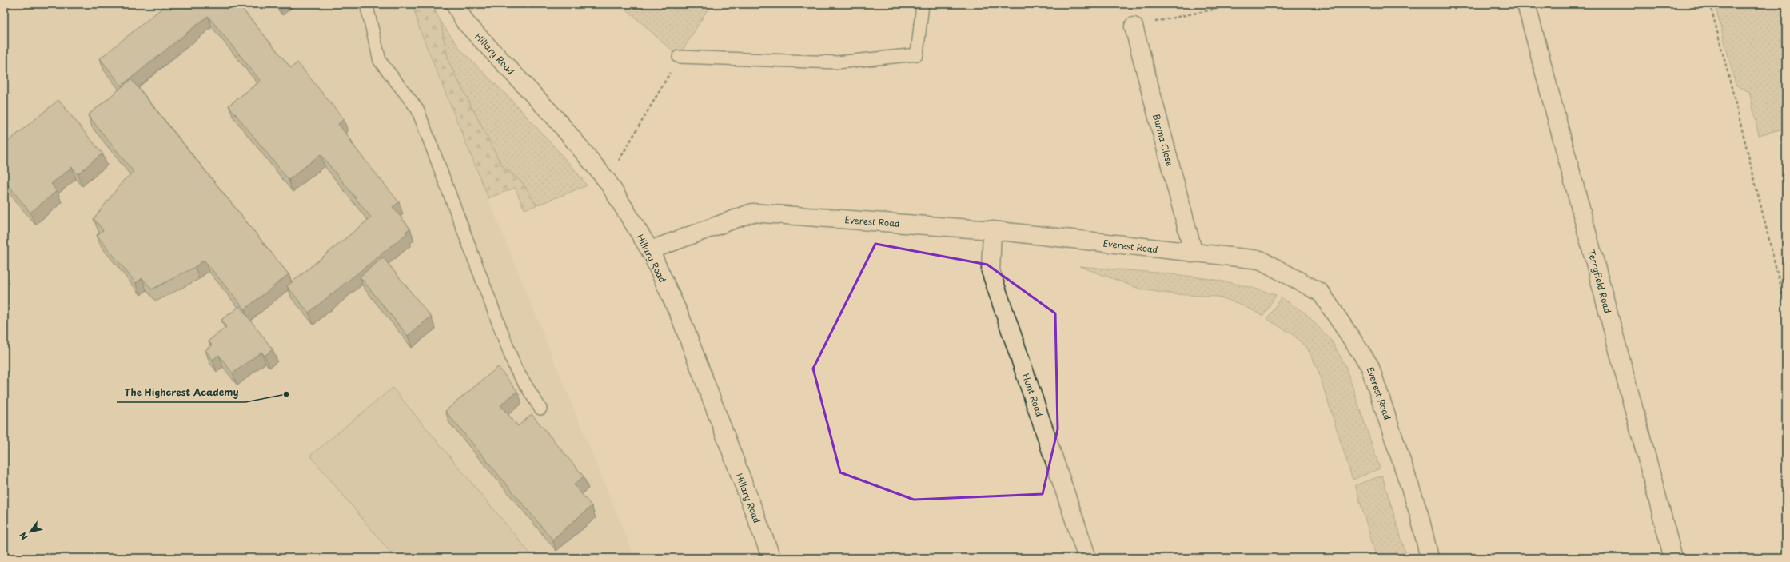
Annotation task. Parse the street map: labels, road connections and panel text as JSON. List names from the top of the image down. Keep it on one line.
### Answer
{"streets":{"street":["Hillary Road","Burma Close","Everest Road","Terryfield Road","Hunt Road"]},"crossings":[["Hillary Road","Everest Road"],["Burma Close","Everest Road"],["Everest Road","Hunt Road"]],"places":["The Highcrest Academy"],"north":"bottom left"}
